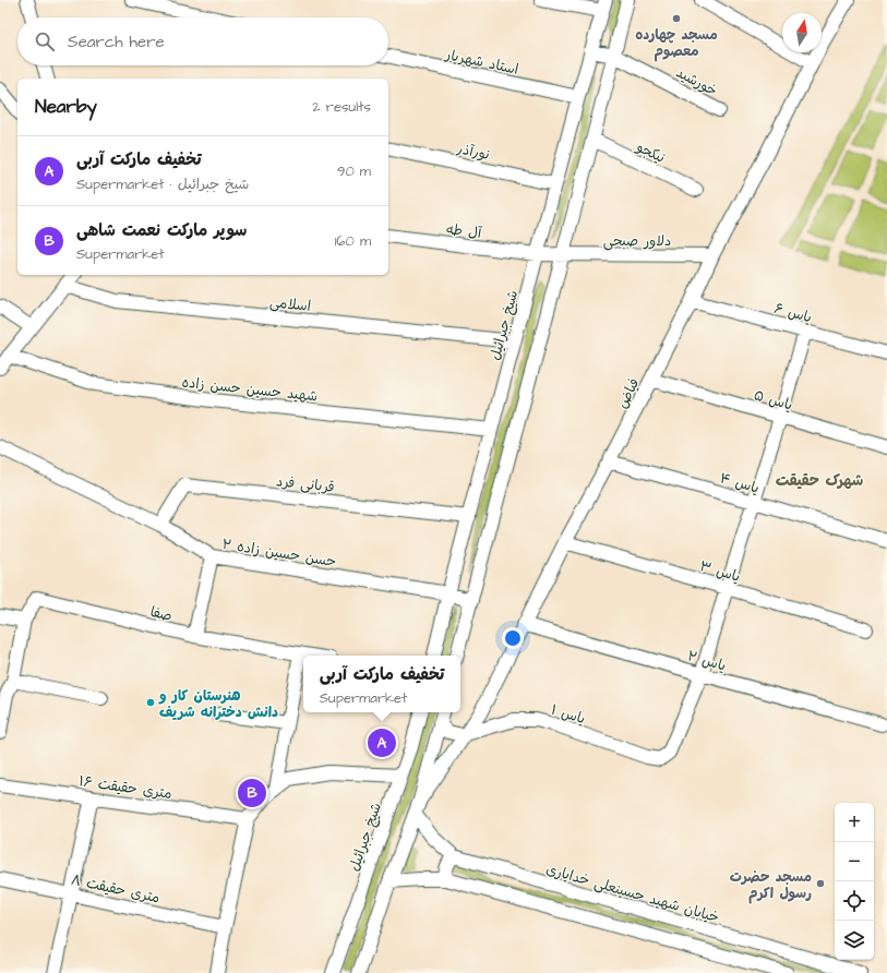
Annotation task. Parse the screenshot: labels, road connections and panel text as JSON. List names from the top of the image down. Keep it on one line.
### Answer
{"streets":{"street":["استاد شهریار","خورشید","نورآذر","نیکجو","آل طه","دلاور صبحی","اسلامی","یاس ۶","شیخ جبرائیل","شهید حسین حسن زاده","فیاض","یاس ۵","یاس ۴","قربانی فرد","حسن حسین زاده ۲","یاس ۳","صفا","یاس ۲","یاس ۱","۱۶ متری حقیقت","۸ متری حقیقت","خیابان شهید حسینعلی خدایاری"]},"crossings":[["استاد شهریار","شیخ جبرائیل"],["خورشید","شیخ جبرائیل"],["نورآذر","شیخ جبرائیل"],["آل طه","دلاور صبحی"],["آل طه","شیخ جبرائیل"],["دلاور صبحی","فیاض"],["اسلامی","شیخ جبرائیل"],["یاس ۶","فیاض"],["شیخ جبرائیل","شهید حسین حسن زاده"],["شیخ جبرائیل","قربانی فرد"],["شیخ جبرائیل","حسن حسین زاده ۲"],["فیاض","یاس ۵"],["فیاض","یاس ۴"],["فیاض","یاس ۳"],["فیاض","یاس ۲"],["فیاض","یاس ۱"],["قربانی فرد","حسن حسین زاده ۲"],["یاس ۲","یاس ۱"]],"districts":["شهرک حقیقت"],"places":["مسجد چهارده معصوم","هنرستان کار و دانش دخترانه شریف","مسجد حضرت رسول اکرم"],"north":"top","page":{"search":"Search here","heading":["Nearby","2 results"],"list":[{"mark":"A","name":"تخفیف مارکت آربی","note":"Supermarket · شیخ جبرائیل","value":"90 m"},{"mark":"B","name":"سوپر مارکت نعمت شاهی","note":"Supermarket","value":"160 m"}],"popup":["تخفیف مارکت آربی","Supermarket"],"pins":["A","B"],"map_buttons":["+","−"]}}
